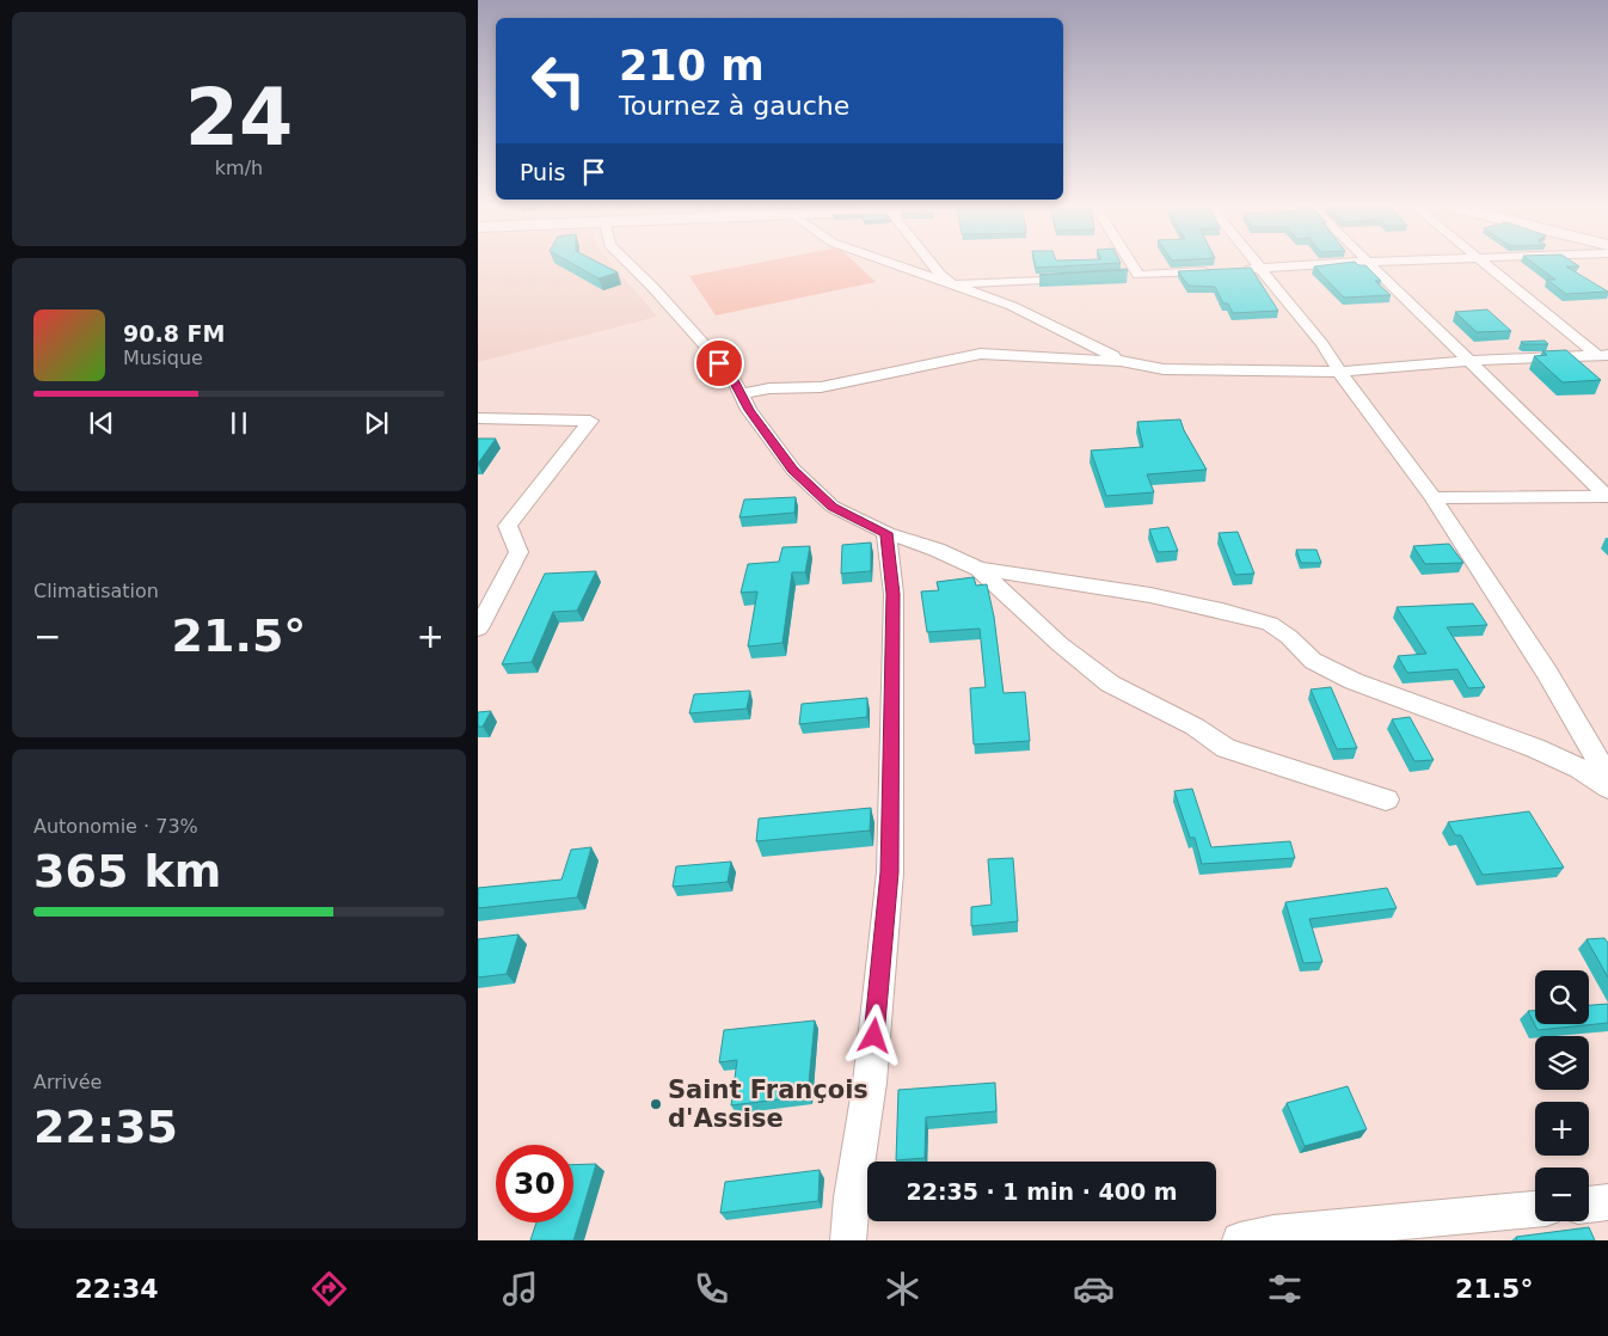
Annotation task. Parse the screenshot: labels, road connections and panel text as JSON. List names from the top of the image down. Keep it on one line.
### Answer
{"places":["Saint François d'Assise"],"page":{"tile":[["24","km/h"],"Climatisation",["Autonomie · 73%","365 km"],["Arrivée","22:35"]],"turn":["210 m","Tournez à gauche"],"then":"Puis","song":["90.8 FM","Musique"],"heat":["−","21.5°","+"],"map_buttons":["+","−"],"limit":"30","trip":"22:35 · 1 min · 400 m","tabs":["22:34","21.5°"]}}
